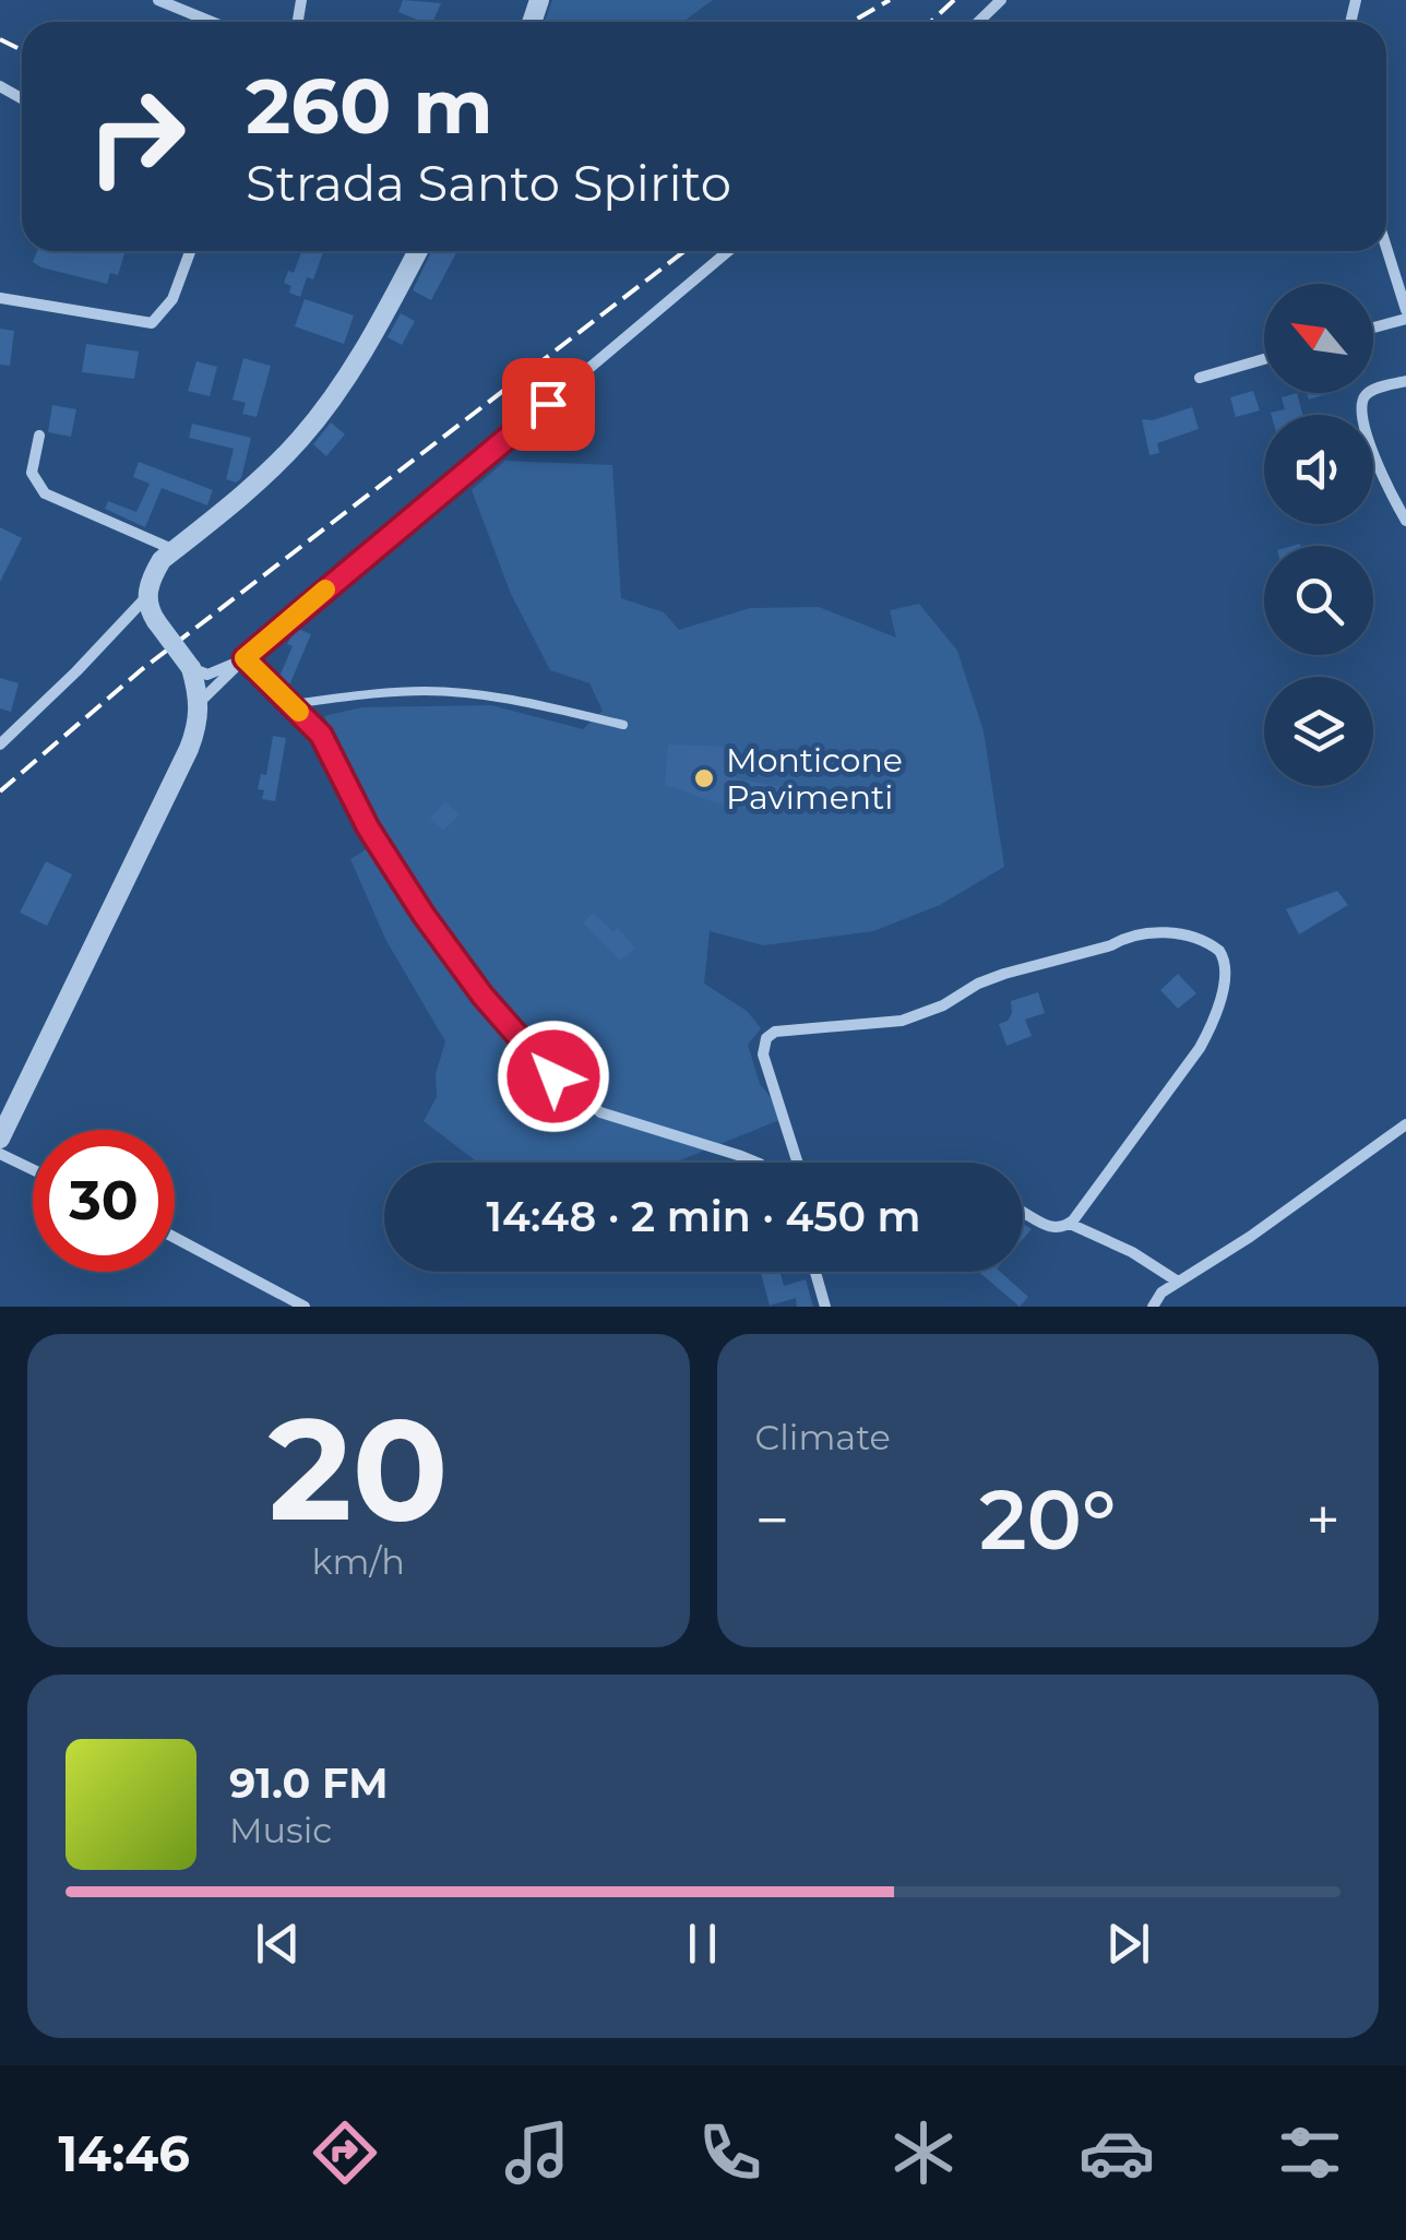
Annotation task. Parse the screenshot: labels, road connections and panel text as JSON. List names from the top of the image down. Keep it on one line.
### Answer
{"places":["Monticone Pavimenti"],"north":"top left","page":{"turn":["260 m","Strada Santo Spirito"],"limit":"30","trip":"14:48 · 2 min · 450 m","tile":[["20","km/h"],"Climate"],"heat":["−","20°","+"],"song":["91.0 FM","Music"],"tabs":"14:46"}}
